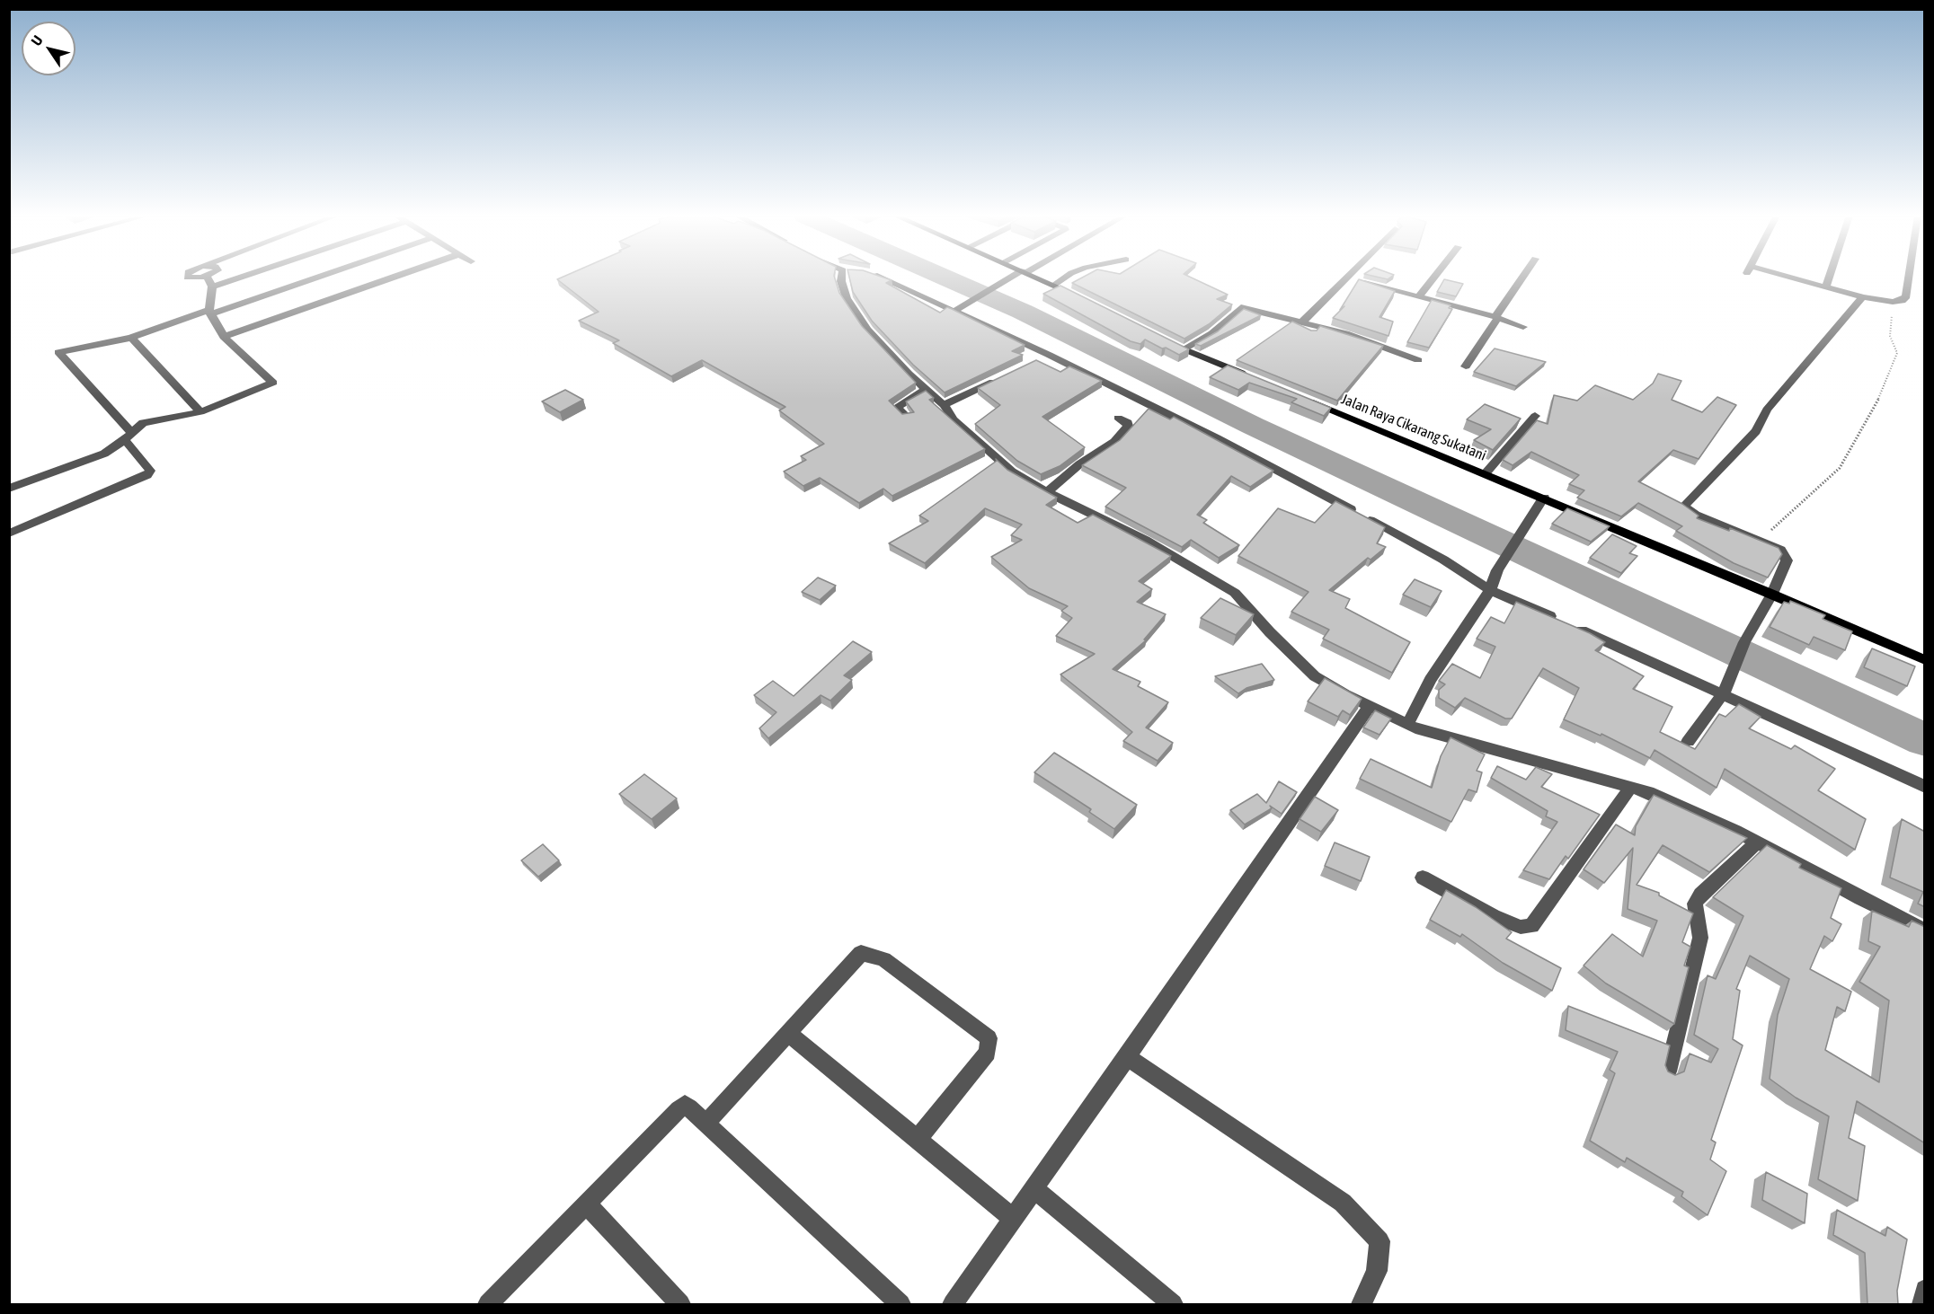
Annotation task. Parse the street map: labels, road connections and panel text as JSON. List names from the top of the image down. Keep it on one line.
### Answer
{"streets":{"main road":["Jalan Raya Cikarang Sukatani"]},"north":"top left"}
